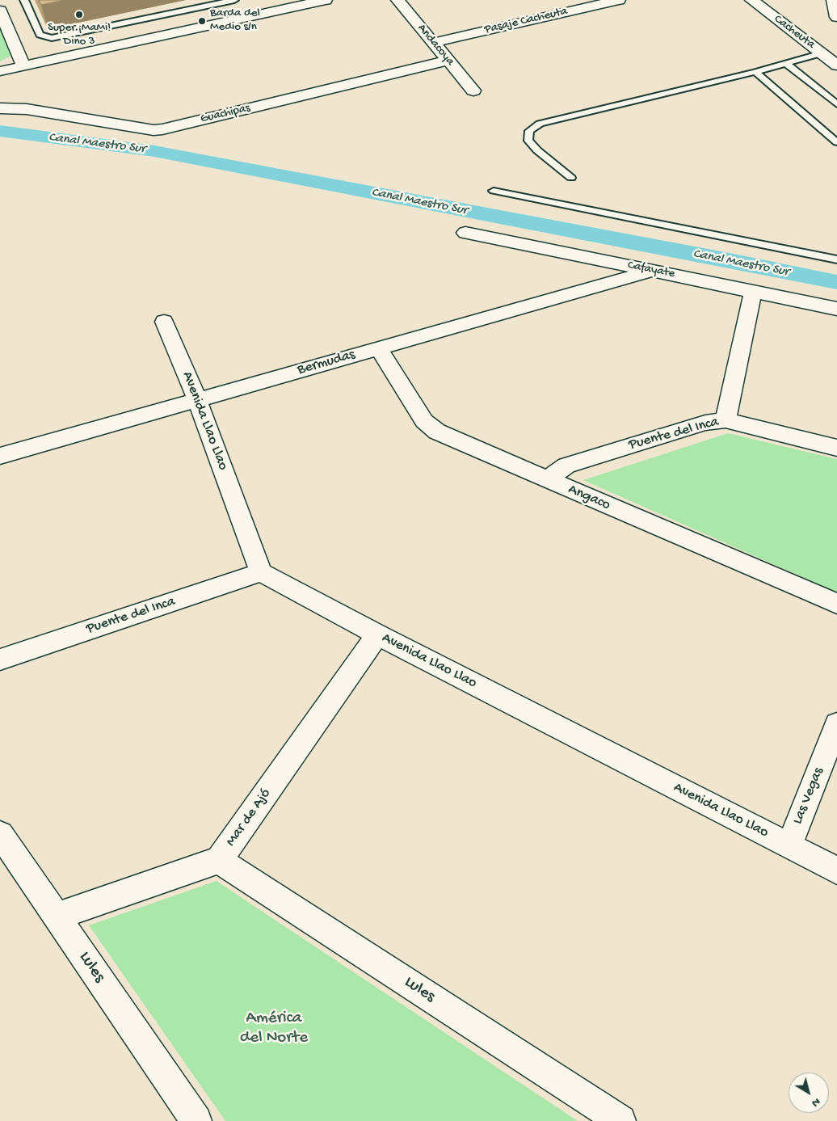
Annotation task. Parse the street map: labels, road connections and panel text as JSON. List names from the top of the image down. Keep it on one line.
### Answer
{"streets":{"street":["Pasaje Cacheuta","Cacheuta","Andacoya","Guachipas","Cafayate","Bermudas","Avenida Llao Llao","Puente del Inca","Angaco","Las Vegas","Mar de Ajó","Lules"]},"crossings":[["Pasaje Cacheuta","Andacoya"],["Andacoya","Guachipas"],["Cafayate","Bermudas"],["Cafayate","Puente del Inca"],["Bermudas","Avenida Llao Llao"],["Bermudas","Angaco"],["Avenida Llao Llao","Puente del Inca"],["Avenida Llao Llao","Las Vegas"],["Avenida Llao Llao","Mar de Ajó"],["Puente del Inca","Angaco"],["Mar de Ajó","Lules"]],"water":["Canal Maestro Sur"],"parks":["América del Norte"],"places":["Super ¡MaMi! Dino 3","Barda del Medio s/n"],"north":"bottom right"}
